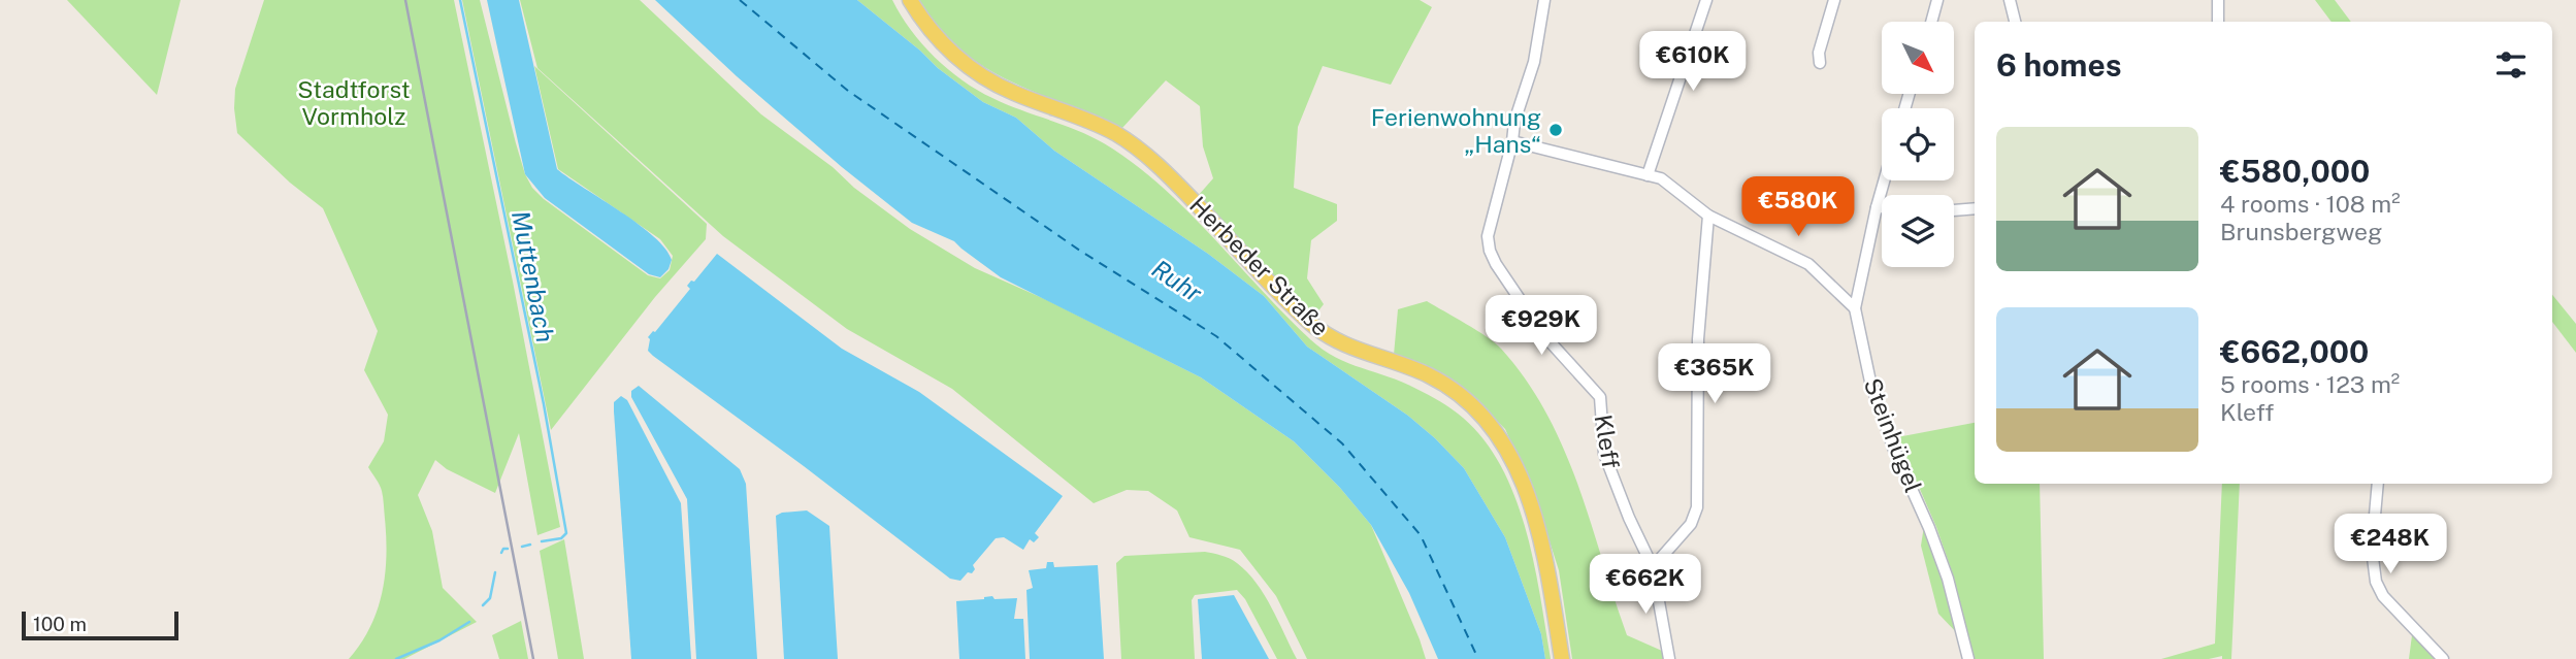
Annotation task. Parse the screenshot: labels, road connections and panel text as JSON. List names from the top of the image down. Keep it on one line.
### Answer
{"streets":{"main road":["Herbeder Straße"],"street":["Steinhügel","Kleff"]},"water":["Muttenbach","Ruhr"],"parks":["Stadtforst Vormholz"],"places":["Ferienwohnung „Hans“"],"scale_bar":"100 m","north":"bottom right","page":{"heading":"6 homes","price":["€610K","€580K","€929K","€365K","€248K","€662K"],"list":[{"name":"€580,000","note":"4 rooms · 108 m² · Brunsbergweg"},{"name":"€662,000","note":"5 rooms · 123 m² · Kleff"}],"scale":"100 m"}}
